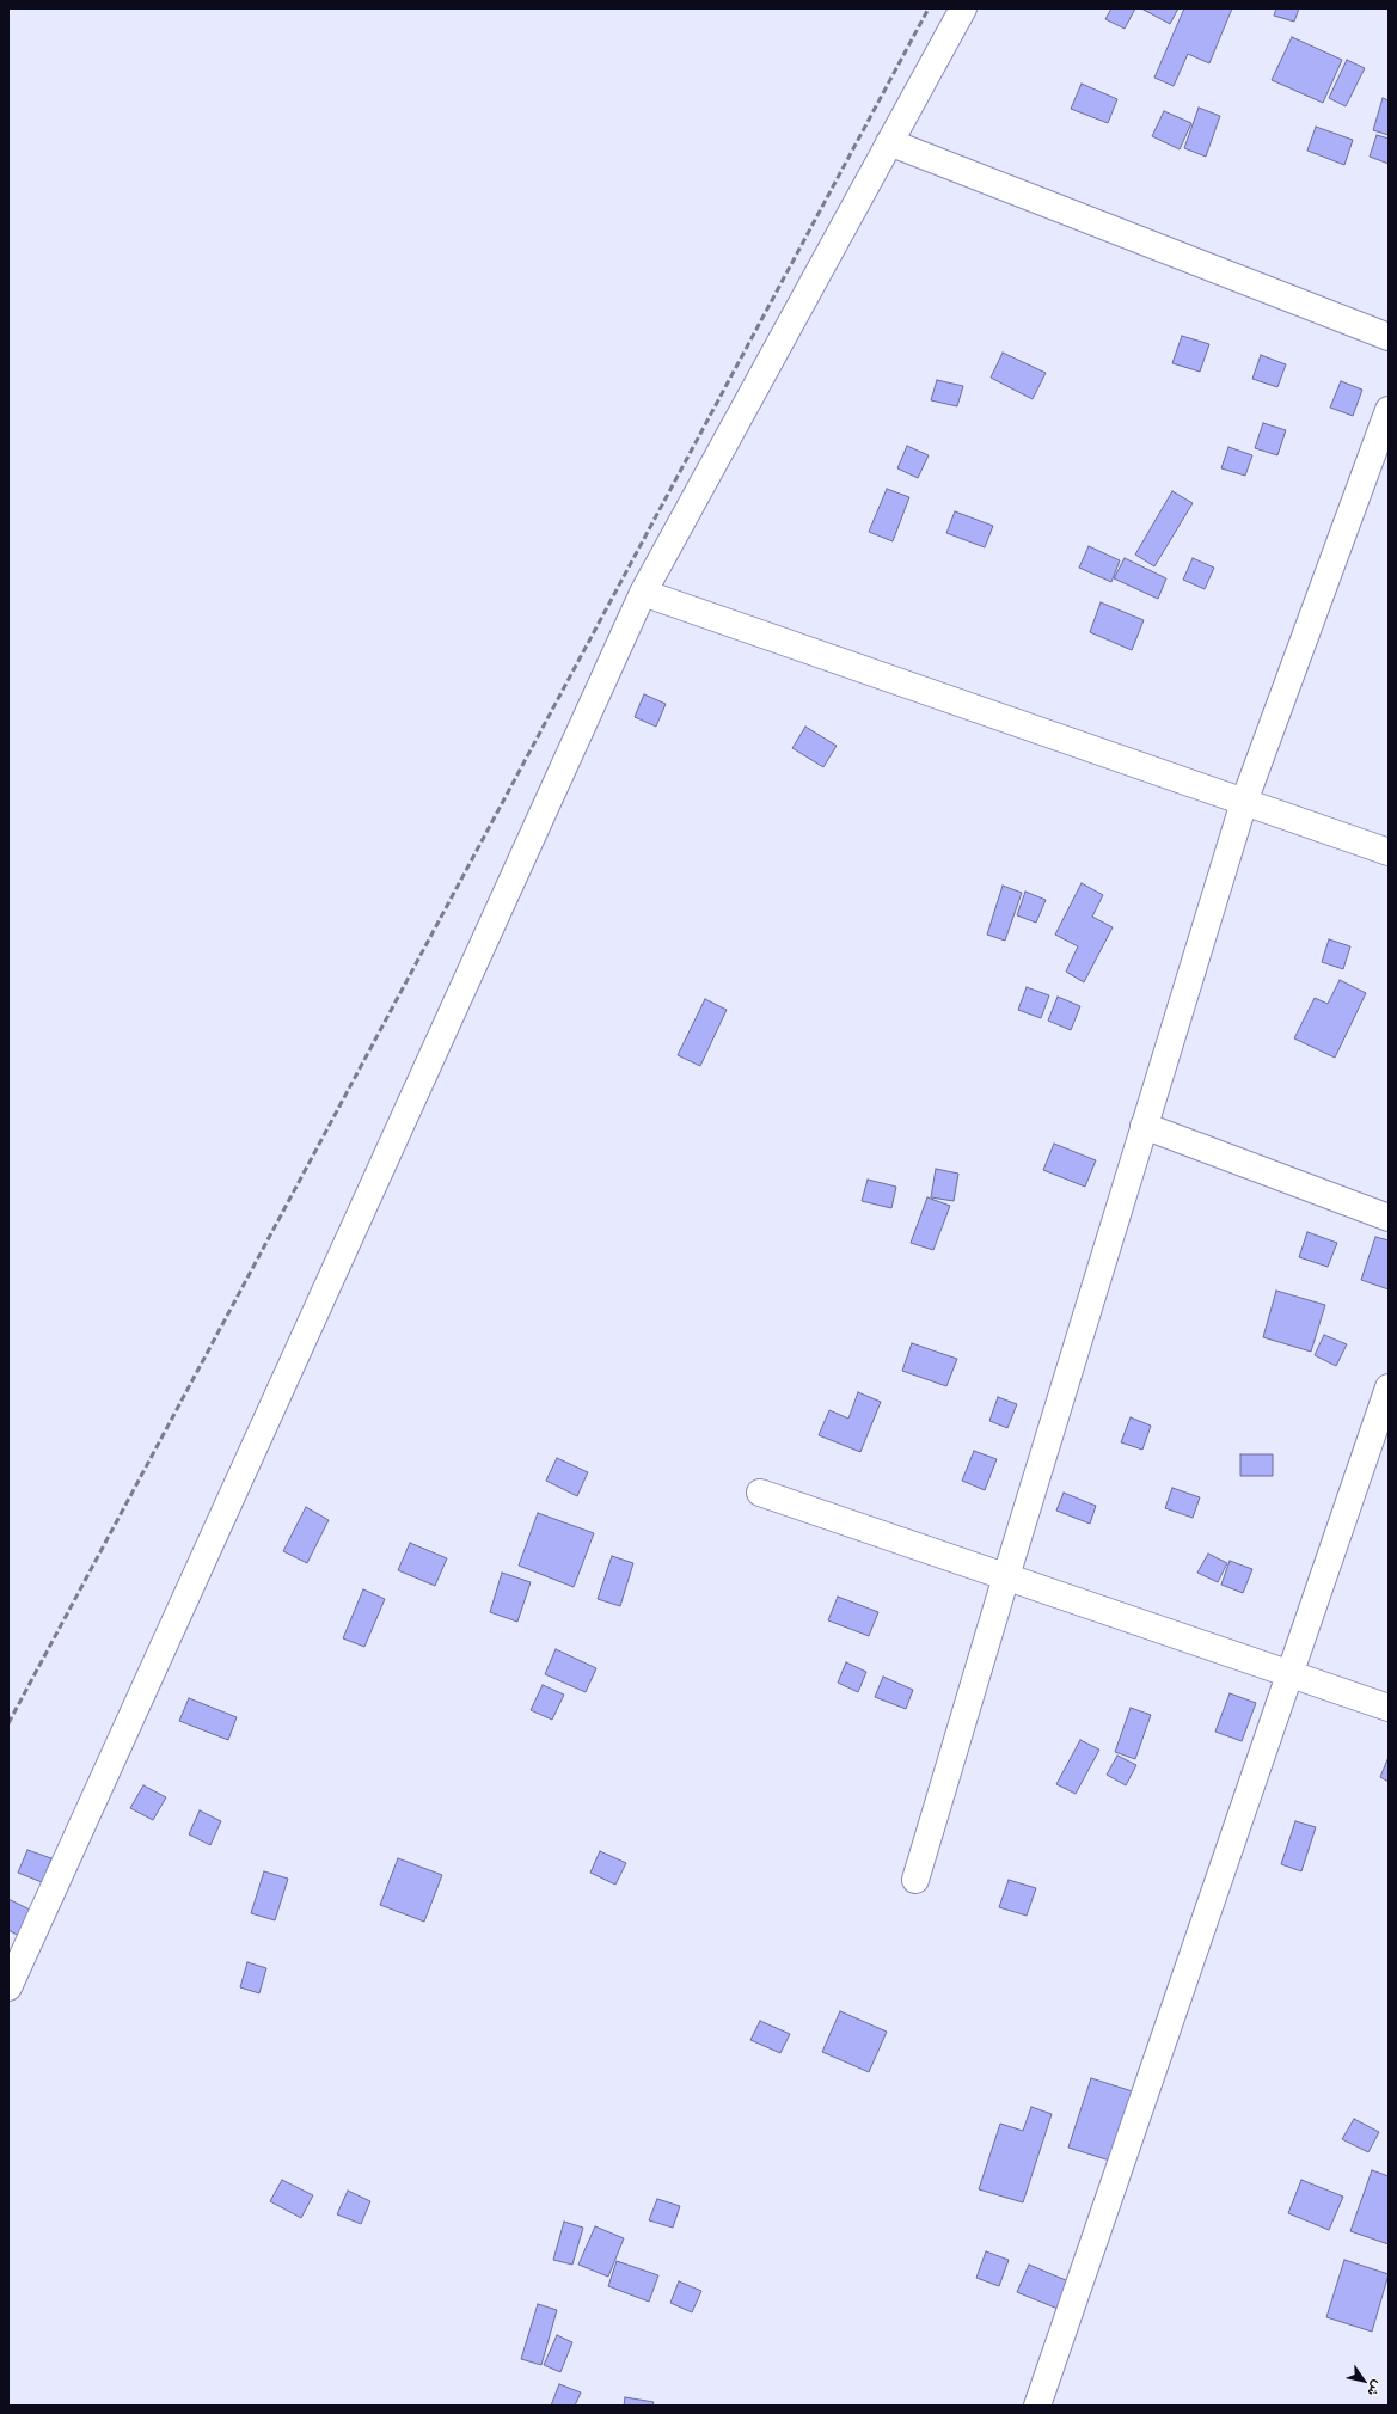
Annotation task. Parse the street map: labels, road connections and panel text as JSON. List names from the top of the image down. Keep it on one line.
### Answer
{"north":"bottom right"}
